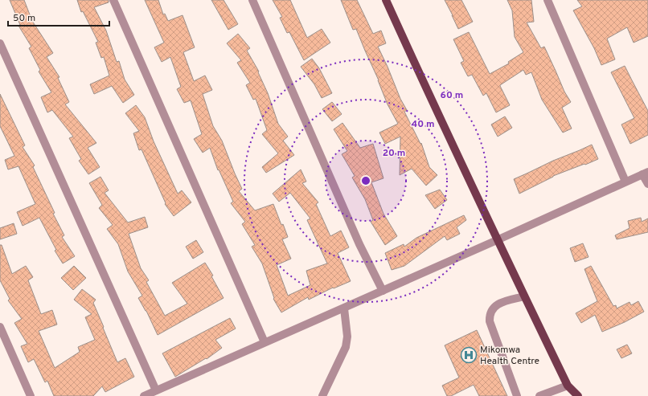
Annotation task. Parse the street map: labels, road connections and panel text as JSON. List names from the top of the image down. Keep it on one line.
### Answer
{"places":{"hospital":["Mikomwa Health Centre"]},"scale_bar":"50 m","rings":["60 m","40 m","20 m"]}
